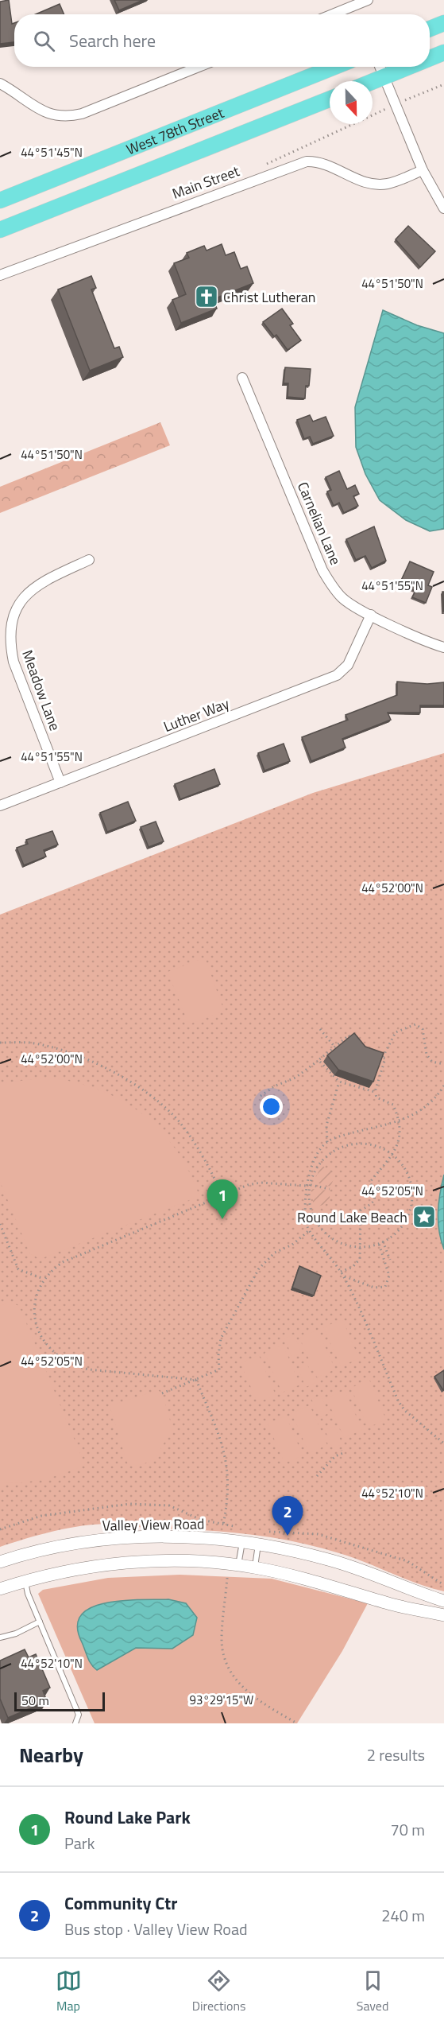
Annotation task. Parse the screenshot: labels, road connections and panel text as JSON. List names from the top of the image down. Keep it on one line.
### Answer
{"streets":{"main road":["West 78th Street"],"street":["Main Street","Carnelian Lane","Meadow Lane","Luther Way","Valley View Road"]},"crossings":[["Carnelian Lane","Luther Way"],["Meadow Lane","Luther Way"]],"places":{"church":["Christ Lutheran"],"place":["Round Lake Beach"]},"scale_bar":"50 m","north":"bottom","page":{"search":"Search here","pins":["1","2"],"scale":"50 m","heading":["Nearby","2 results"],"list":[{"mark":"1","name":"Round Lake Park","note":"Park","value":"70 m"},{"mark":"2","name":"Community Ctr","note":"Bus stop · Valley View Road","value":"240 m"}],"nav":["Map","Directions","Saved"]},"coordinates":["44°51'45\"N","44°51'50\"N","44°51'55\"N","44°52'00\"N","44°52'05\"N","44°52'10\"N","93°29'15\"W"]}
